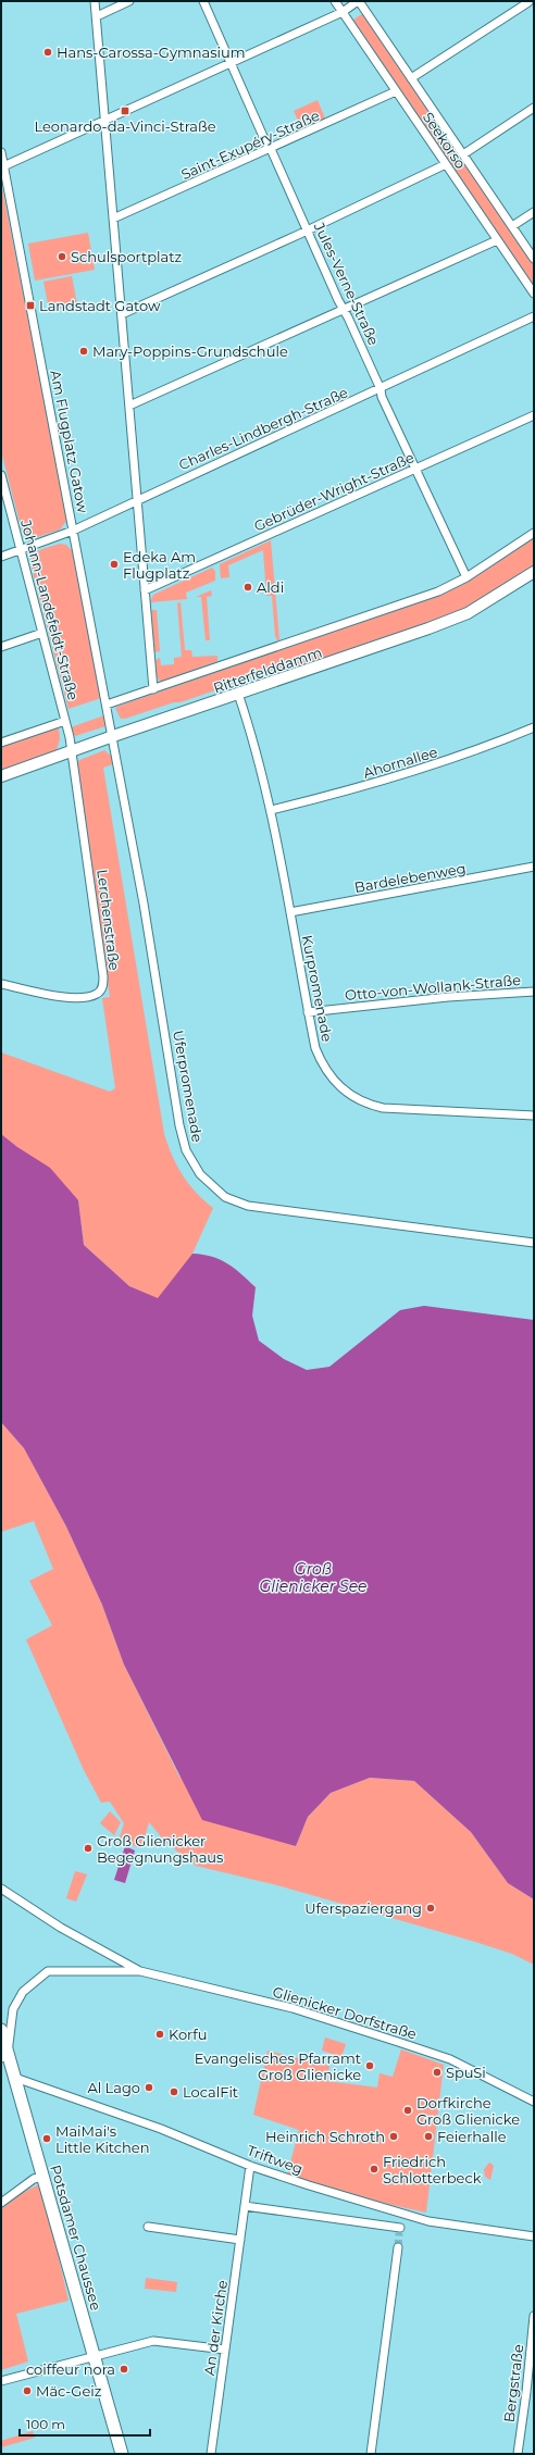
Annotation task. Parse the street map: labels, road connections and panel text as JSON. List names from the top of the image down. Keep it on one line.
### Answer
{"streets":{"main road":["Ritterfelddamm","Potsdamer Chaussee"],"street":["Seekorso","Saint-Exupéry-Straße","Jules-Verne-Straße","Charles-Lindbergh-Straße","Am Flugplatz Gatow","Gebrüder-Wright-Straße","Johann-Landefeldt-Straße","Ahornallee","Bardelebenweg","Lerchenstraße","Otto-von-Wollank-Straße","Kurpromenade","Uferpromenade","Glienicker Dorfstraße","Triftweg","An der Kirche","Bergstraße"]},"crossings":[["Seekorso","Saint-Exupéry-Straße"],["Saint-Exupéry-Straße","Jules-Verne-Straße"],["Jules-Verne-Straße","Charles-Lindbergh-Straße"],["Jules-Verne-Straße","Gebrüder-Wright-Straße"],["Jules-Verne-Straße","Ritterfelddamm"],["Charles-Lindbergh-Straße","Am Flugplatz Gatow"],["Charles-Lindbergh-Straße","Johann-Landefeldt-Straße"],["Am Flugplatz Gatow","Ritterfelddamm"],["Am Flugplatz Gatow","Uferpromenade"],["Johann-Landefeldt-Straße","Ritterfelddamm"],["Johann-Landefeldt-Straße","Lerchenstraße"],["Ritterfelddamm","Lerchenstraße"],["Ritterfelddamm","Kurpromenade"],["Ritterfelddamm","Uferpromenade"],["Ahornallee","Kurpromenade"],["Bardelebenweg","Kurpromenade"],["Otto-von-Wollank-Straße","Kurpromenade"],["Glienicker Dorfstraße","Potsdamer Chaussee"],["Triftweg","Potsdamer Chaussee"],["Triftweg","An der Kirche"]],"water":["Groß Glienicker See"],"places":{"other":["Hans-Carossa-Gymnasium","Schulsportplatz","Mary-Poppins-Grundschule","Edeka Am Flugplatz","Aldi","Groß Glienicker Begegnungshaus","Uferspaziergang","Korfu","Evangelisches Pfarramt Groß Glienicke","SpuSi","Al Lago","LocalFit","Dorfkirche Groß Glienicke","Heinrich Schroth","Feierhalle","MaiMai's Little Kitchen","Friedrich Schlotterbeck","coiffeur nora","Mäc-Geiz"],"transit":["Leonardo-da-Vinci-Straße","Landstadt Gatow"]},"scale_bar":"100 m"}
